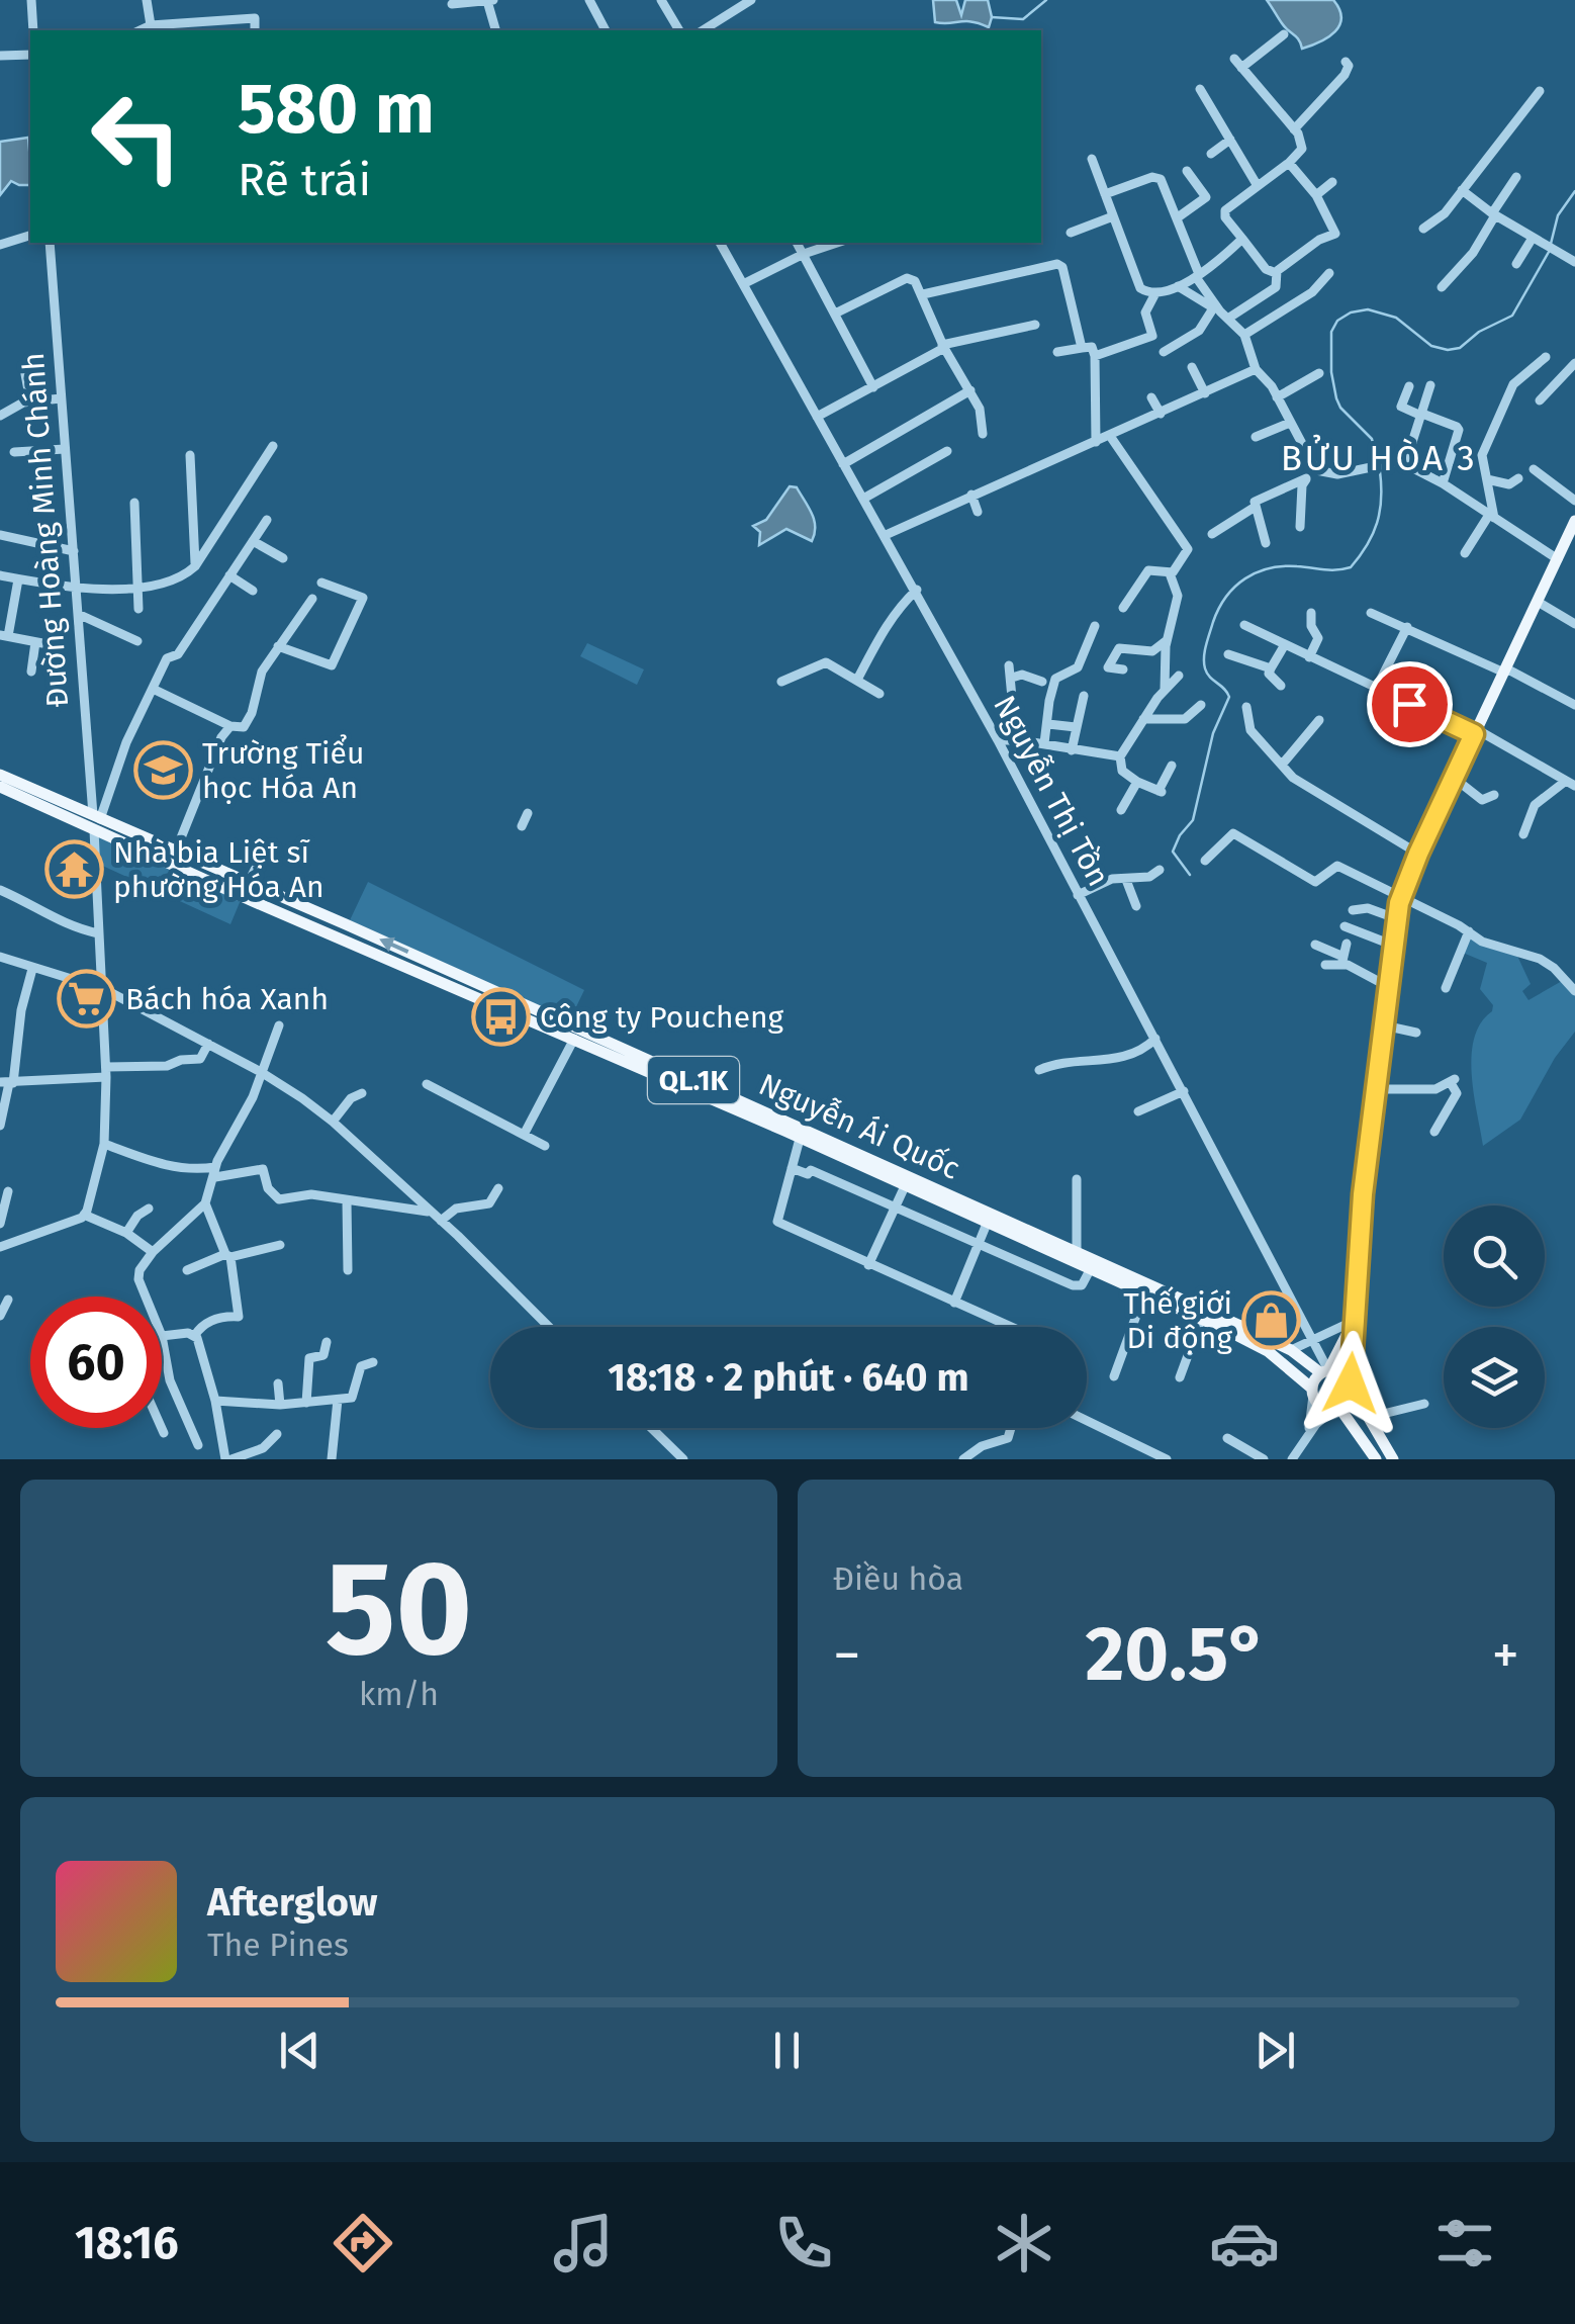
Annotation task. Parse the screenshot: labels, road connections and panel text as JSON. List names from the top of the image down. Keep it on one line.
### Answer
{"streets":{"main road":["QL.1K","Nguyễn Ái Quốc"],"street":["Đường Hoàng Minh Chánh","Nguyễn Thị Tồn"]},"crossings":[["Đường Hoàng Minh Chánh","QL.1K"],["Đường Hoàng Minh Chánh","Nguyễn Ái Quốc"],["Nguyễn Thị Tồn","Nguyễn Ái Quốc"],["QL.1K","Nguyễn Ái Quốc"]],"districts":["BỬU HÒA 3"],"places":{"school or university":["Trường Tiểu học Hóa An"],"temple":["Nhà bia Liệt sĩ phường Hóa An"],"supermarket":["Bách hóa Xanh"],"bus stop":["Công ty Poucheng"],"shop":["Thế giới Di động"]},"page":{"turn":["580 m","Rẽ trái"],"limit":"60","trip":"18:18 · 2 phút · 640 m","tile":[["50","km/h"],"Điều hòa"],"heat":["−","20.5°","+"],"song":["Afterglow","The Pines"],"tabs":"18:16"}}
